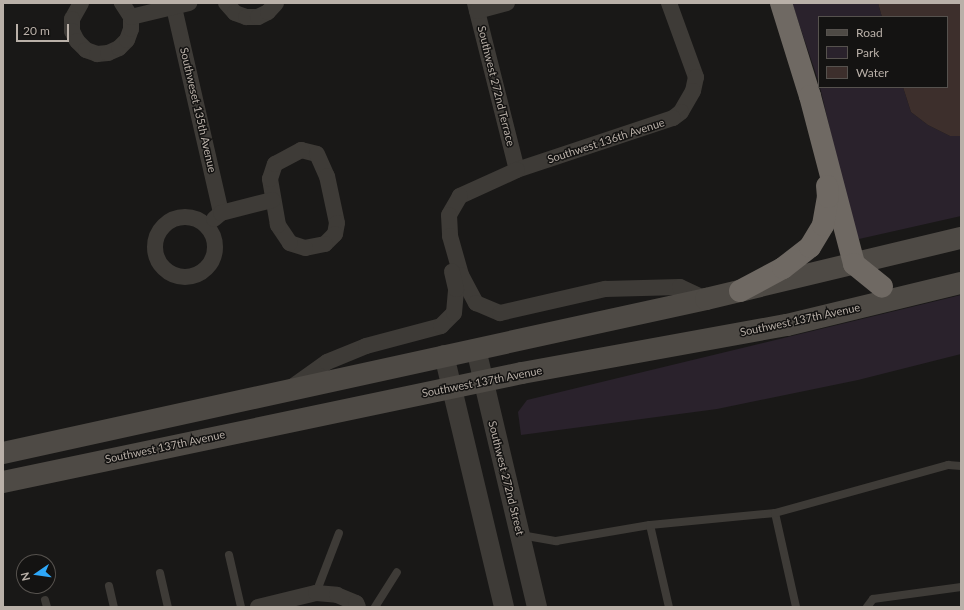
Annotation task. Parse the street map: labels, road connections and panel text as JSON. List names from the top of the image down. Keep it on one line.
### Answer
{"streets":{"main road":["Southwest 137th Avenue"],"street":["Southwest 272nd Terrace","Southweset 135th Avenue","Southwest 136th Avenue","Southwest 272nd Street"]},"crossings":[["Southwest 272nd Terrace","Southwest 136th Avenue"],["Southwest 137th Avenue","Southwest 272nd Street"]],"legend":["Road","Park","Water"],"scale_bar":"20 m","north":"left"}
